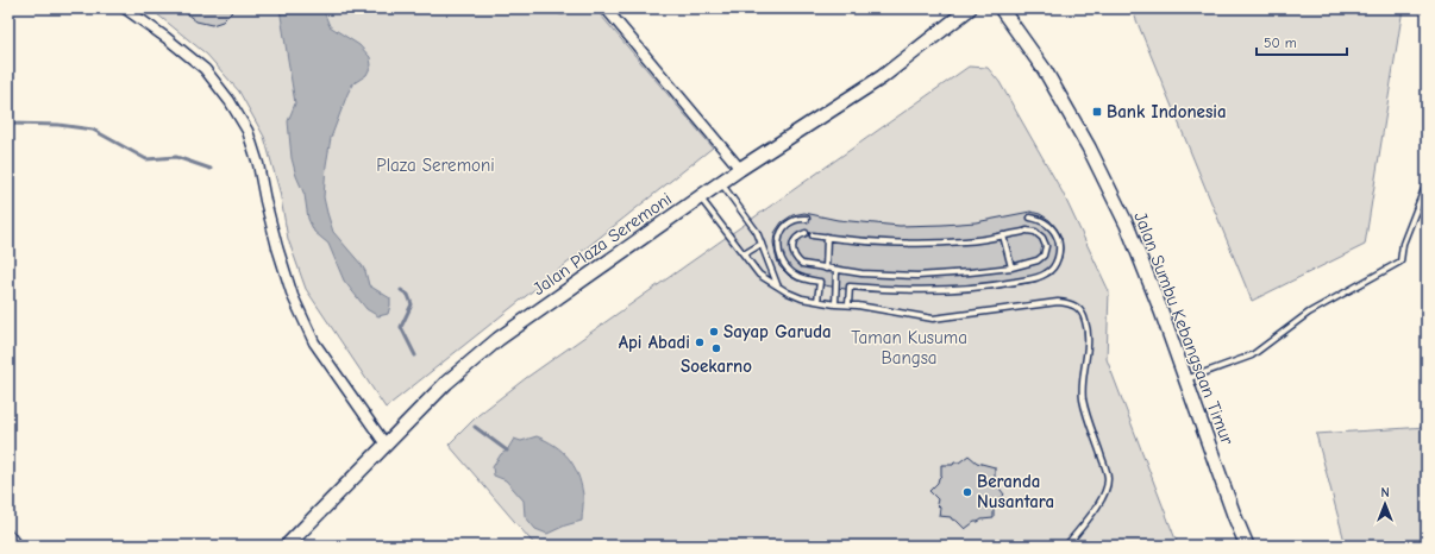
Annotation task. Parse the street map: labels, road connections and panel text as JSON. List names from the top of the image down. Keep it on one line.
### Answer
{"streets":{"street":["Jalan Plaza Seremoni","Jalan Sumbu Kebangsaan Timur"]},"parks":["Plaza Seremoni","Taman Kusuma Bangsa"],"places":{"transit":["Bank Indonesia"],"other":["Sayap Garuda","Api Abadi","Soekarno","Beranda Nusantara"]},"scale_bar":"50 m","north":"top"}
